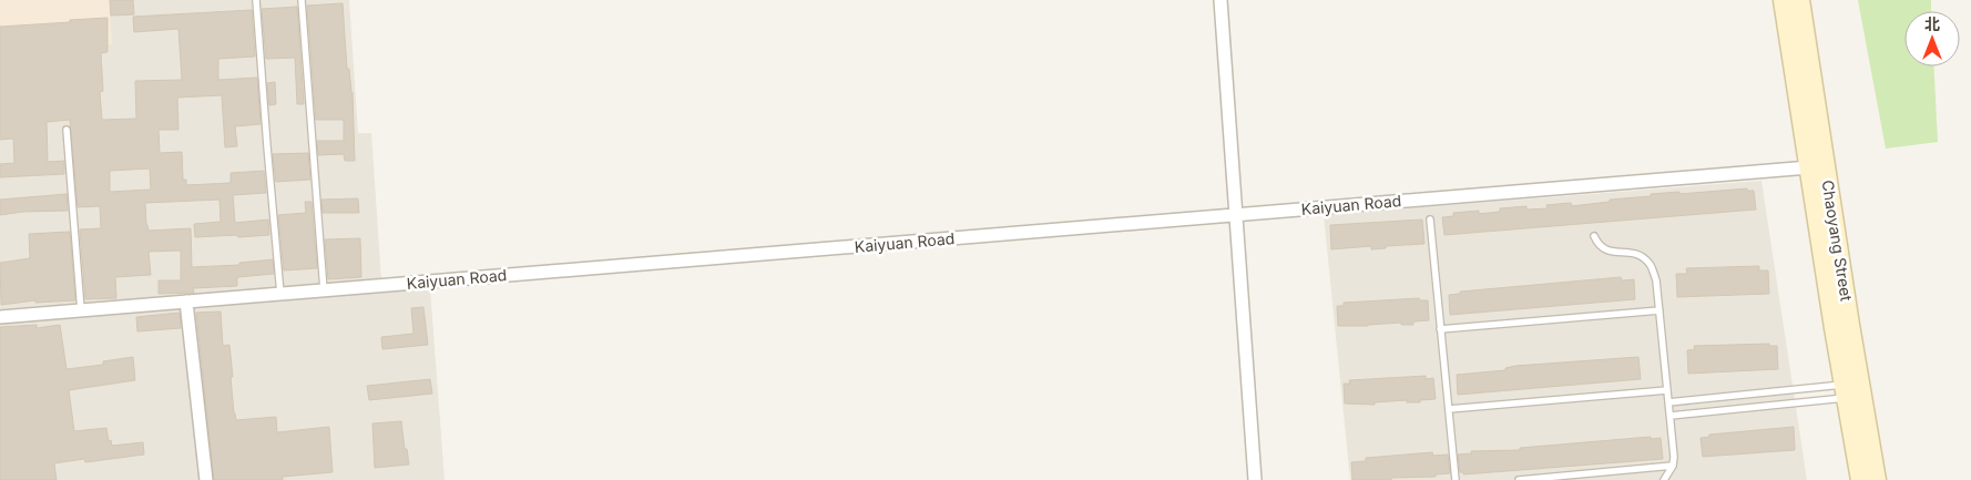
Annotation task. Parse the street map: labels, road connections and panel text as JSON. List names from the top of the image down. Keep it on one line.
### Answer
{"streets":{"street":["Kaiyuan Road","Chaoyang Street"]},"crossings":[["Kaiyuan Road","Chaoyang Street"]],"north":"top"}
